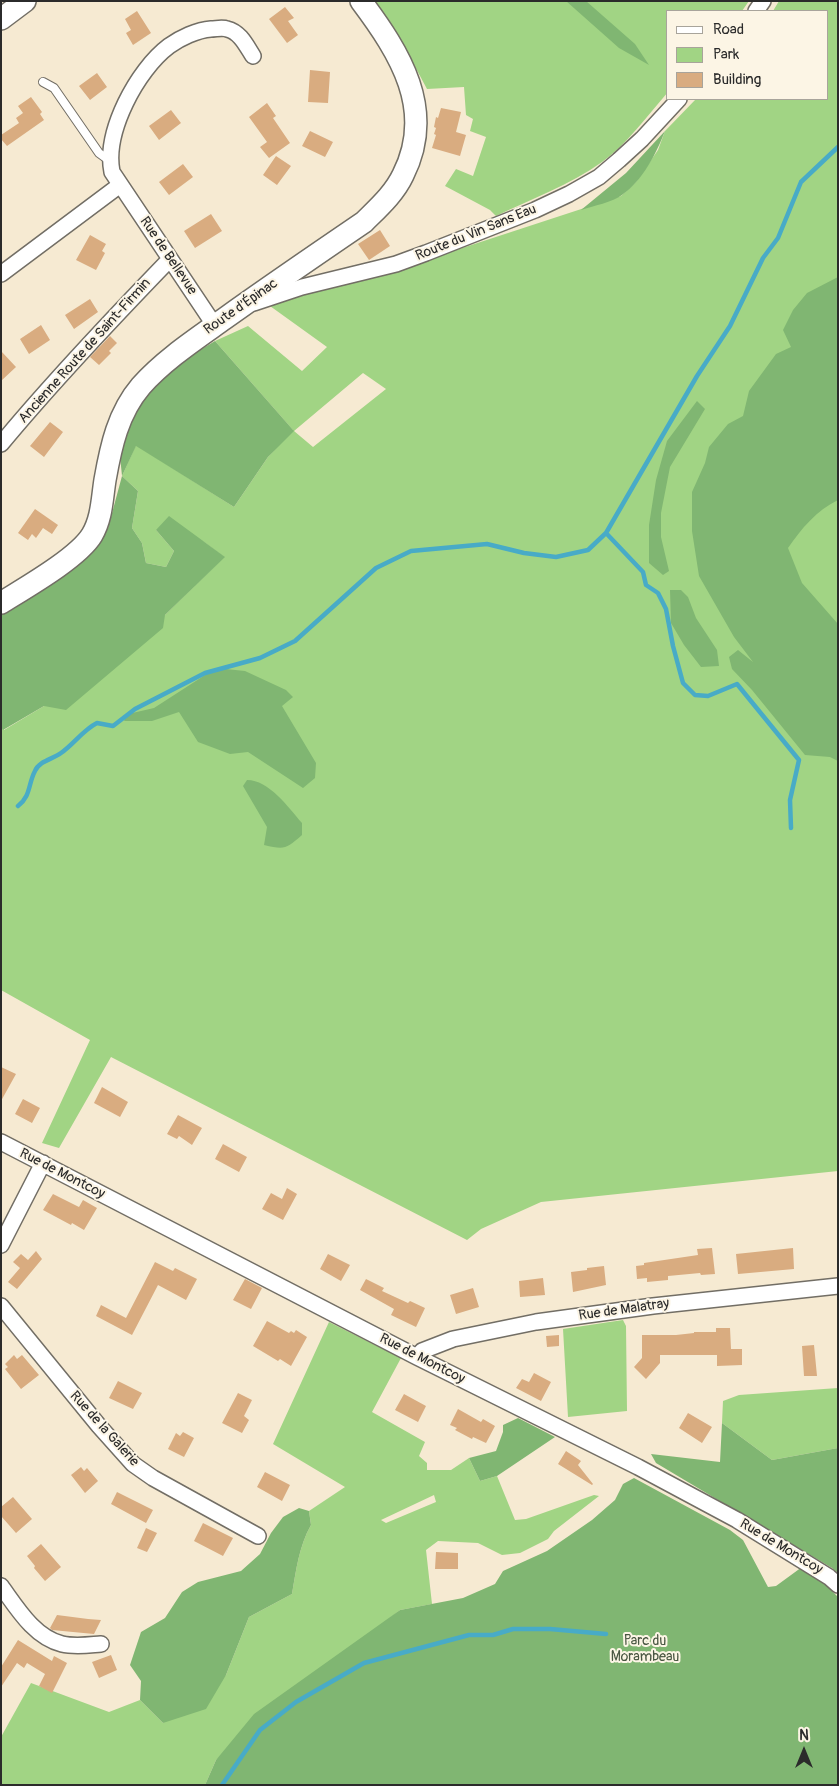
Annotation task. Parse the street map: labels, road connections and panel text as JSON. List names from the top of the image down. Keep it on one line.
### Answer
{"streets":{"main road":["Route d'Épinac"],"street":["Route du Vin Sans Eau","Rue de Bellevue","Ancienne Route de Saint-Firmin","Rue de Montcoy","Rue de Malatray","Rue de la Galerie"]},"crossings":[["Route du Vin Sans Eau","Route d'Épinac"],["Rue de Bellevue","Route d'Épinac"],["Rue de Bellevue","Ancienne Route de Saint-Firmin"],["Rue de Montcoy","Rue de Malatray"]],"parks":["Parc du Morambeau"],"legend":["Road","Park","Building"],"north":"top"}
